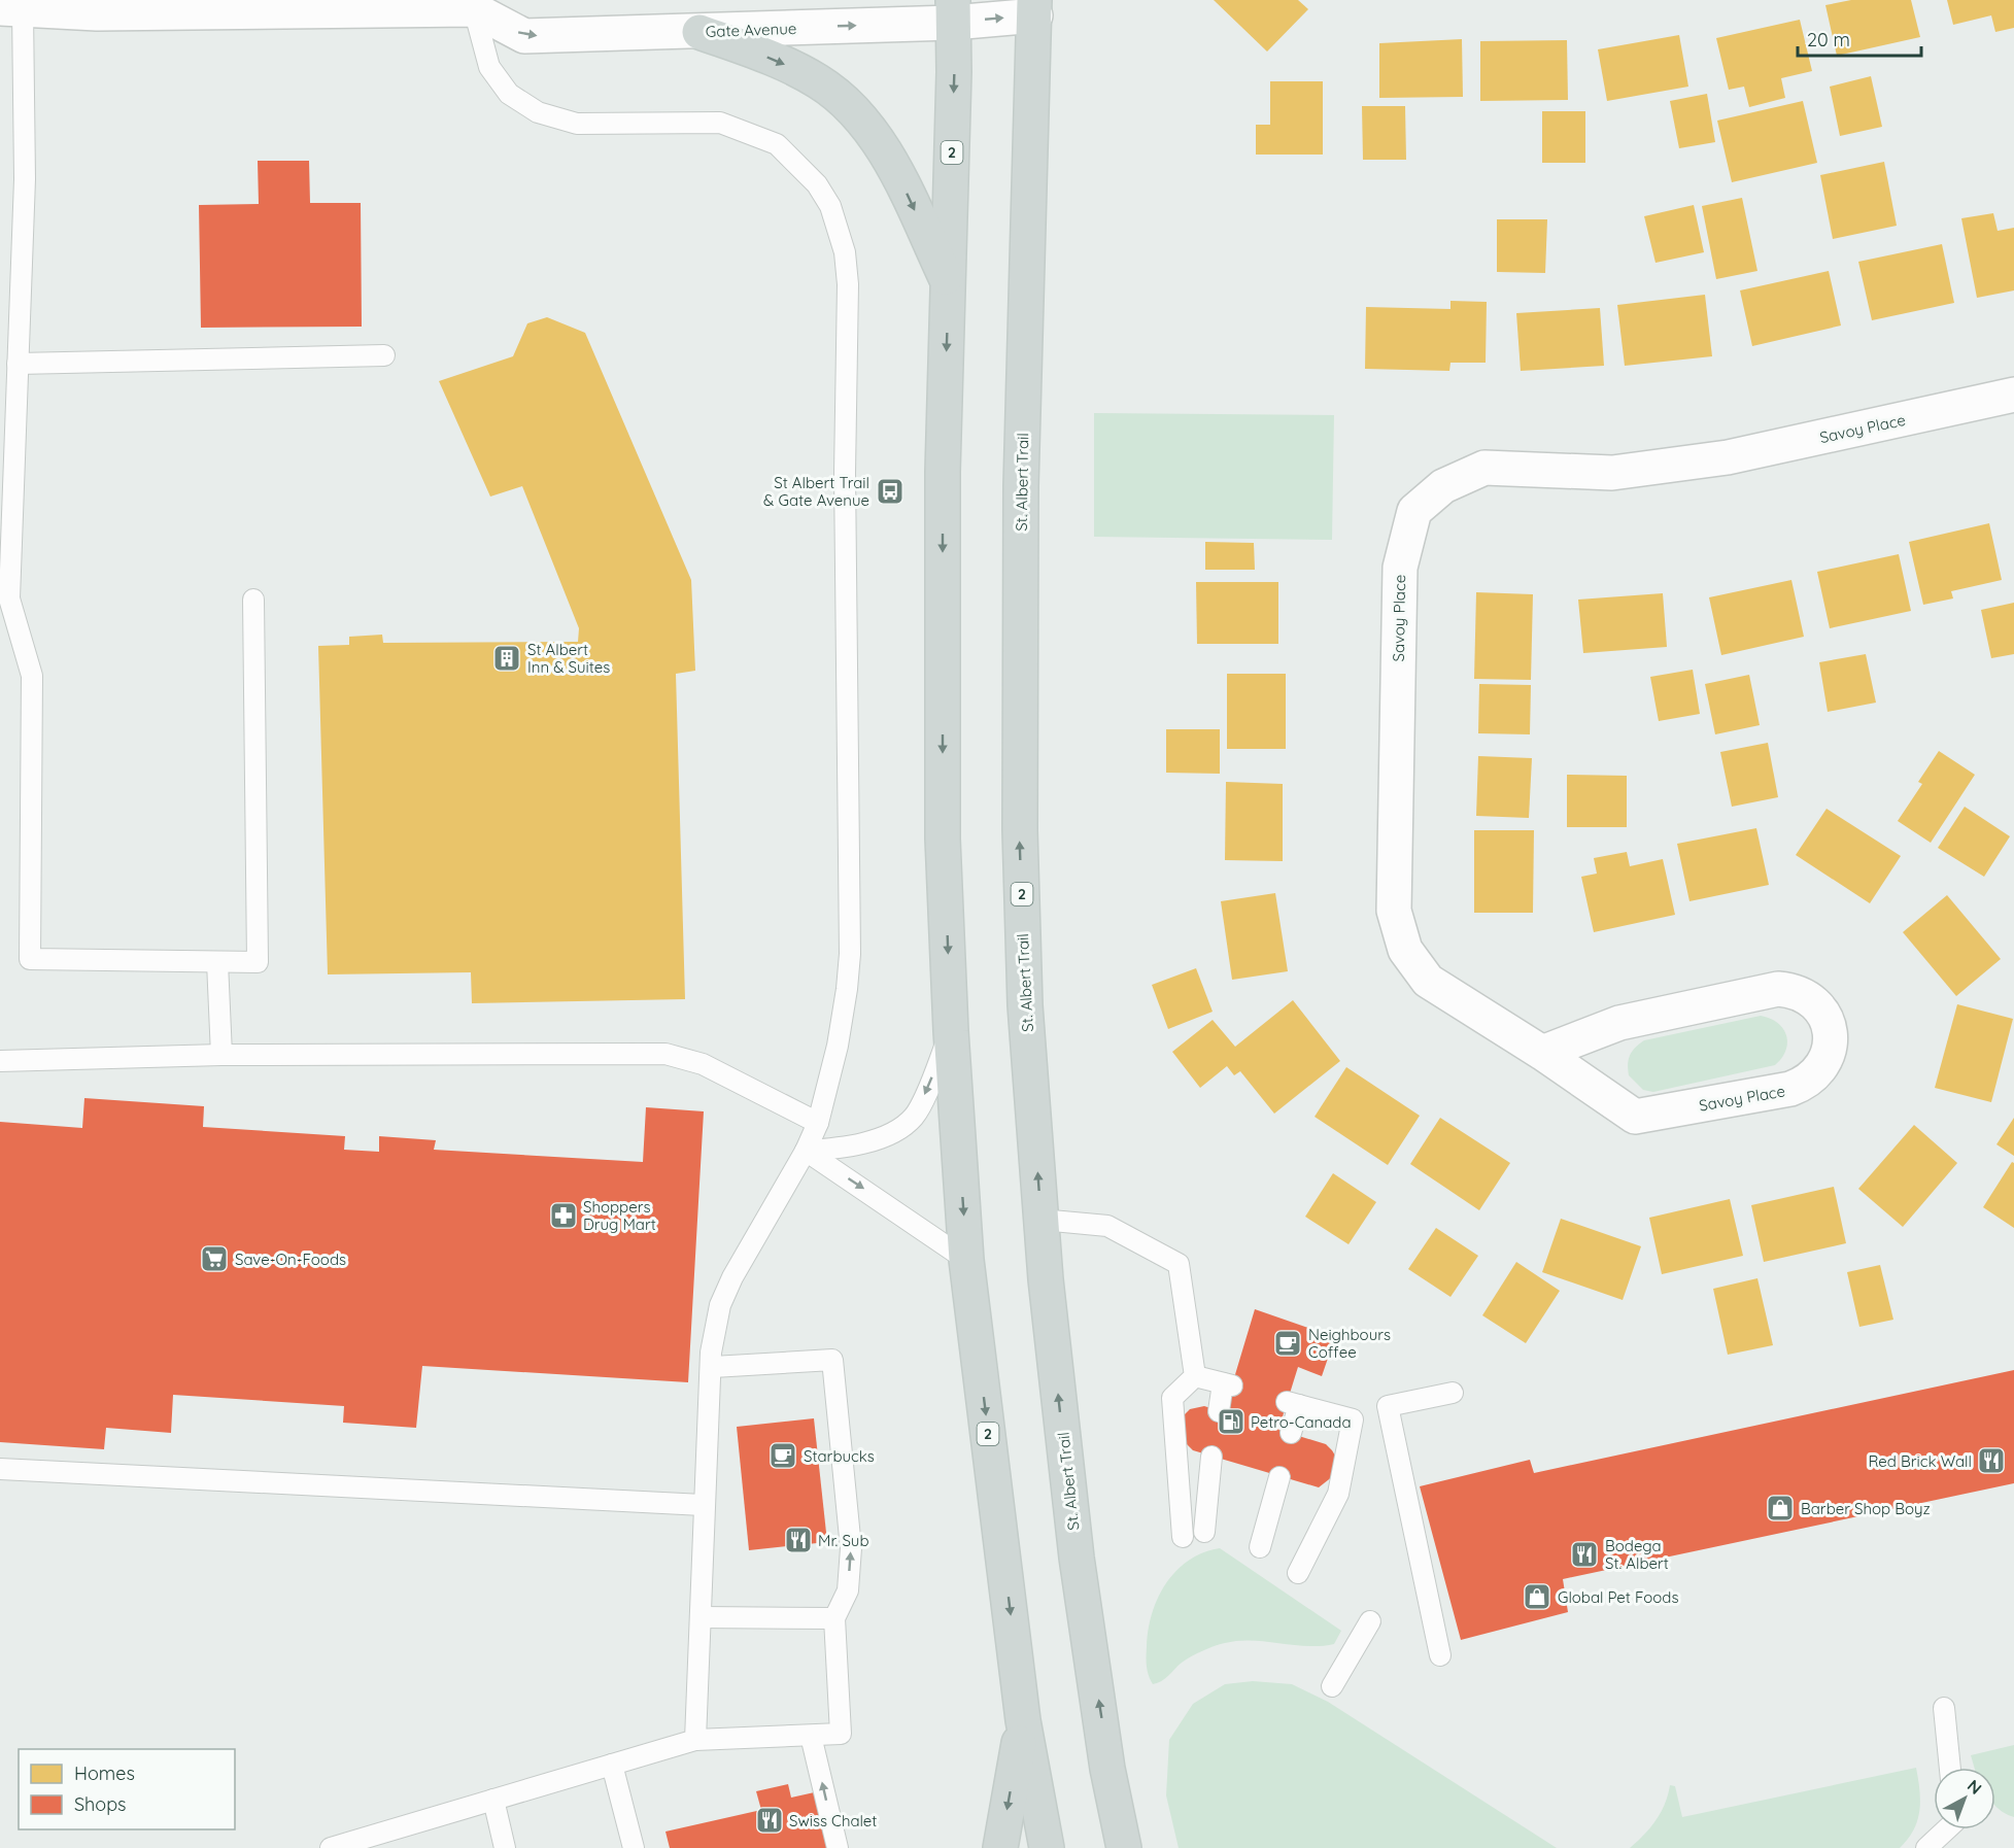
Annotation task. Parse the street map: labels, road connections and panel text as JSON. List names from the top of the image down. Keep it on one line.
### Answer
{"streets":{"main road":["2","St. Albert Trail"],"street":["Gate Avenue","Savoy Place"]},"crossings":[["Gate Avenue","2"],["Gate Avenue","St. Albert Trail"]],"one_way":["Gate Avenue"],"places":{"bus stop":["St Albert Trail & Gate Avenue"],"building":["St Albert Inn & Suites"],"pharmacy":["Shoppers Drug Mart"],"supermarket":["Save-On-Foods"],"cafe":["Neighbours Coffee","Starbucks"],"fuel station":["Petro-Canada"],"restaurant":["Red Brick Wall","Mr. Sub","Bodega St. Albert","Swiss Chalet"],"shop":["Barber Shop Boyz","Global Pet Foods"]},"legend":["Homes","Shops"],"scale_bar":"20 m","north":"top right"}
